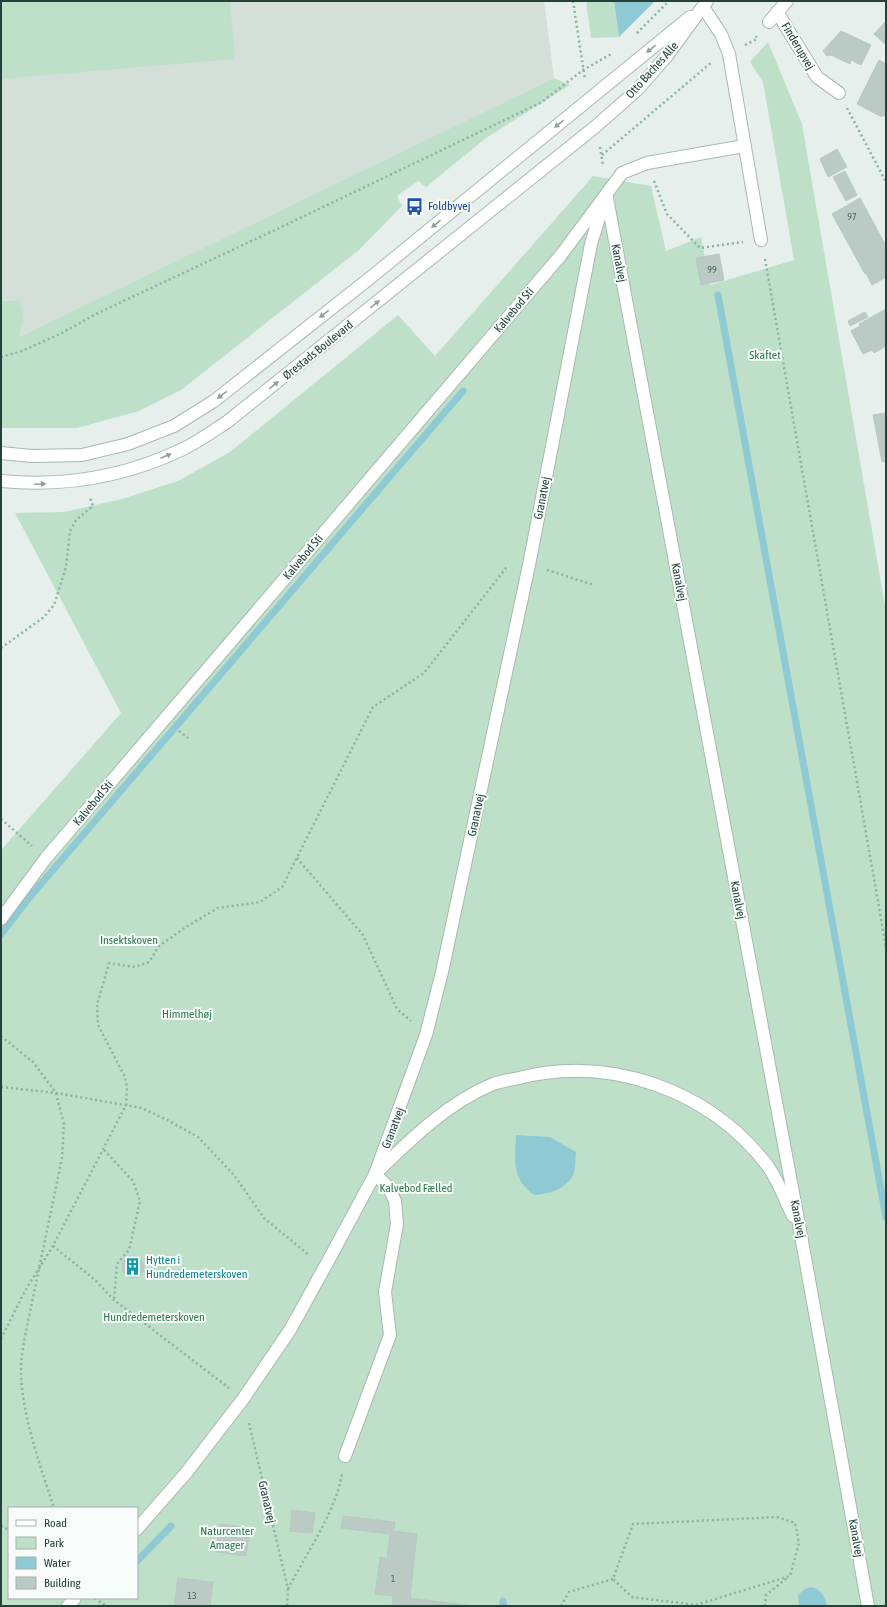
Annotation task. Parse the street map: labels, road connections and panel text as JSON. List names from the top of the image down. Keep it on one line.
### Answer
{"streets":{"street":["Finderupvej","Otto Baches Alle","Kanalvej","Kalvebod Sti","Ørestads Boulevard","Granatvej"]},"crossings":[["Otto Baches Alle","Ørestads Boulevard"],["Kanalvej","Kalvebod Sti"],["Kanalvej","Granatvej"],["Kalvebod Sti","Granatvej"]],"parks":["Skaftet","Insektskoven","Himmelhøj","Kalvebod Fælled","Hundredemeterskoven","Naturcenter Amager"],"places":{"bus stop":["Foldbyvej"],"building":["Hytten i Hundredemeterskoven"]},"house_numbers":["97","99","1","13"],"legend":["Road","Park","Water","Building"]}
